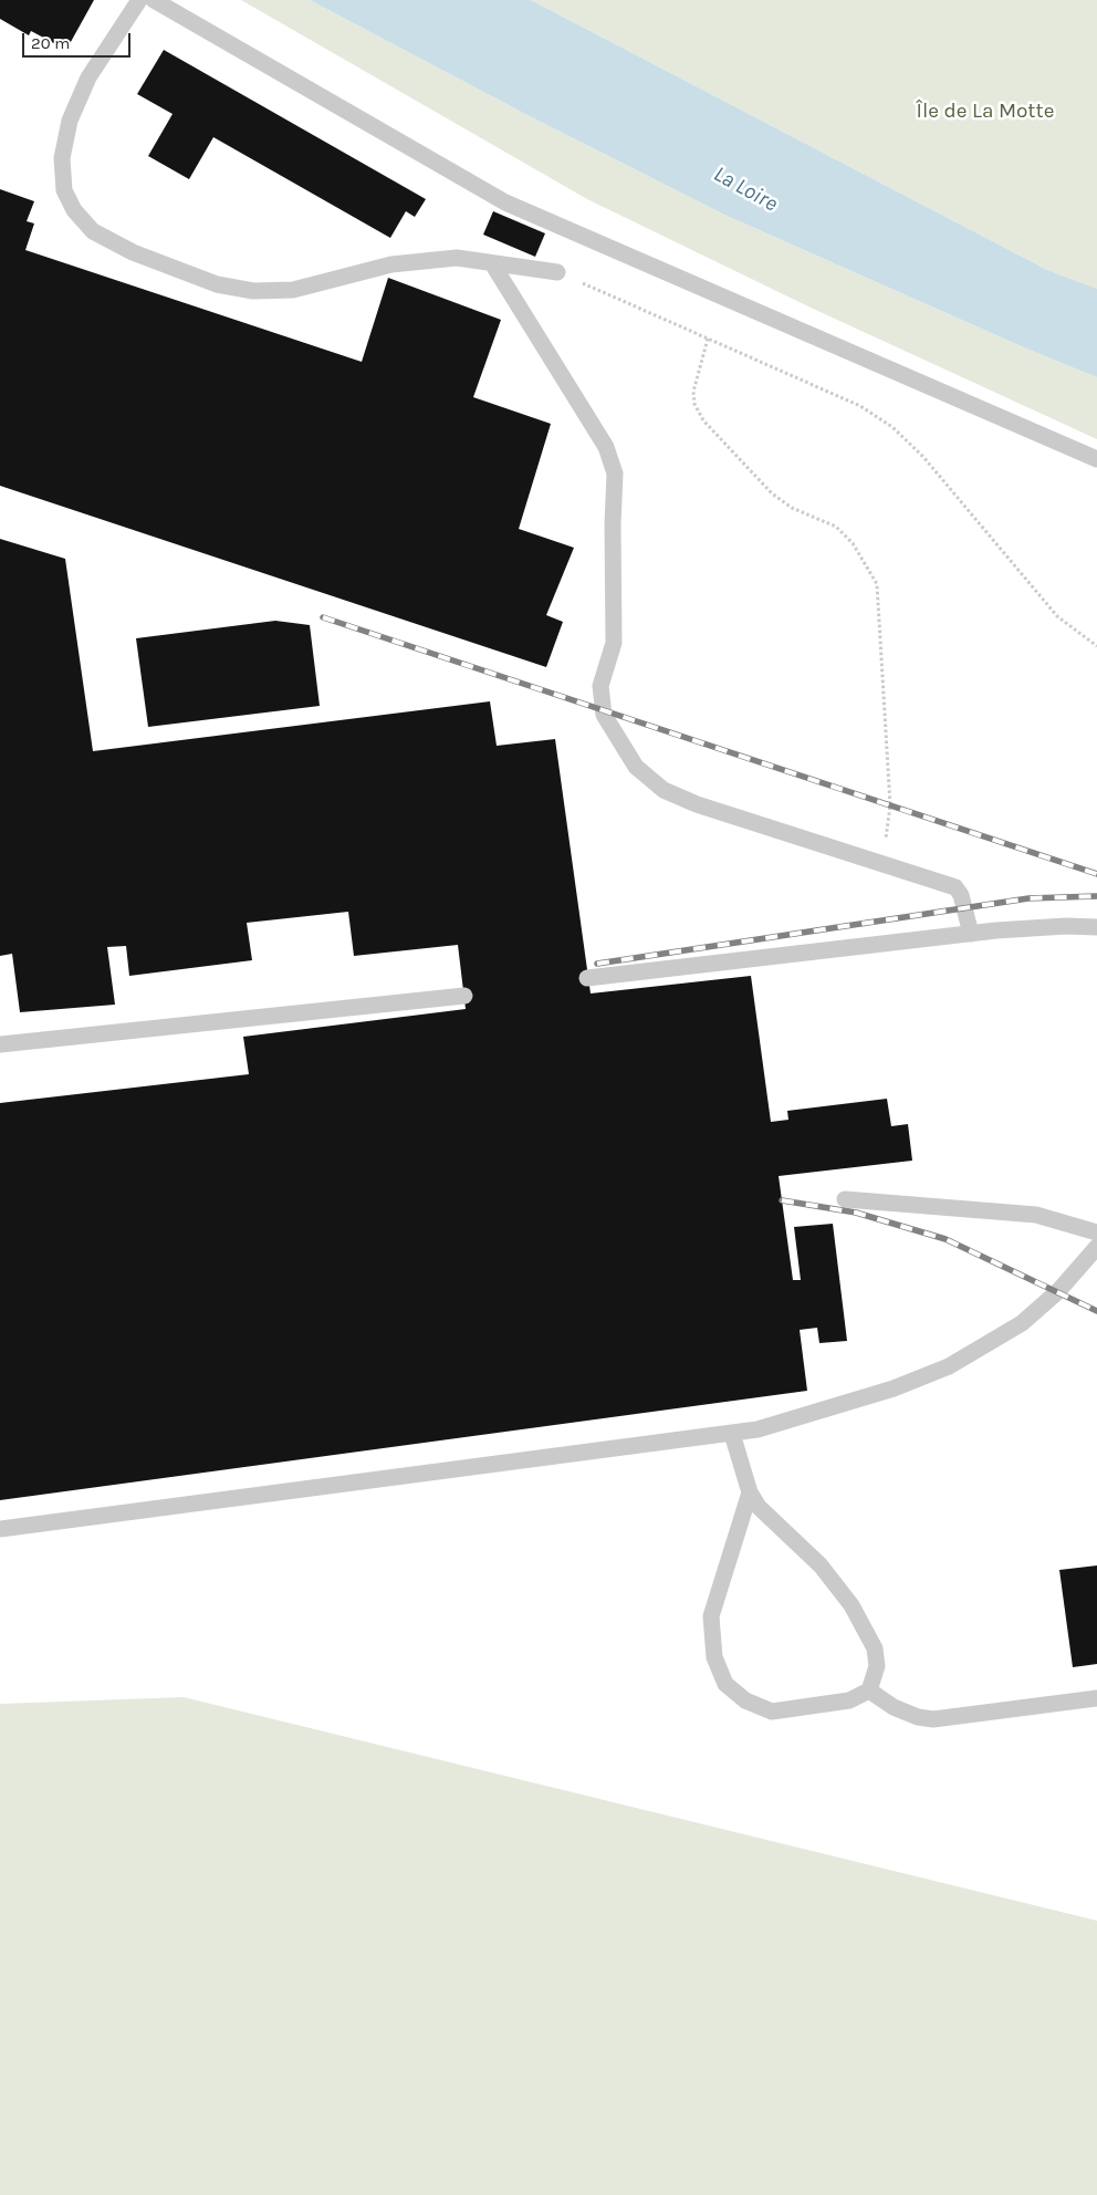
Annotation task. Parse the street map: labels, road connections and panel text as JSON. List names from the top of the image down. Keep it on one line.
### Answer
{"water":["La Loire"],"parks":["Île de La Motte"],"scale_bar":"20 m"}
